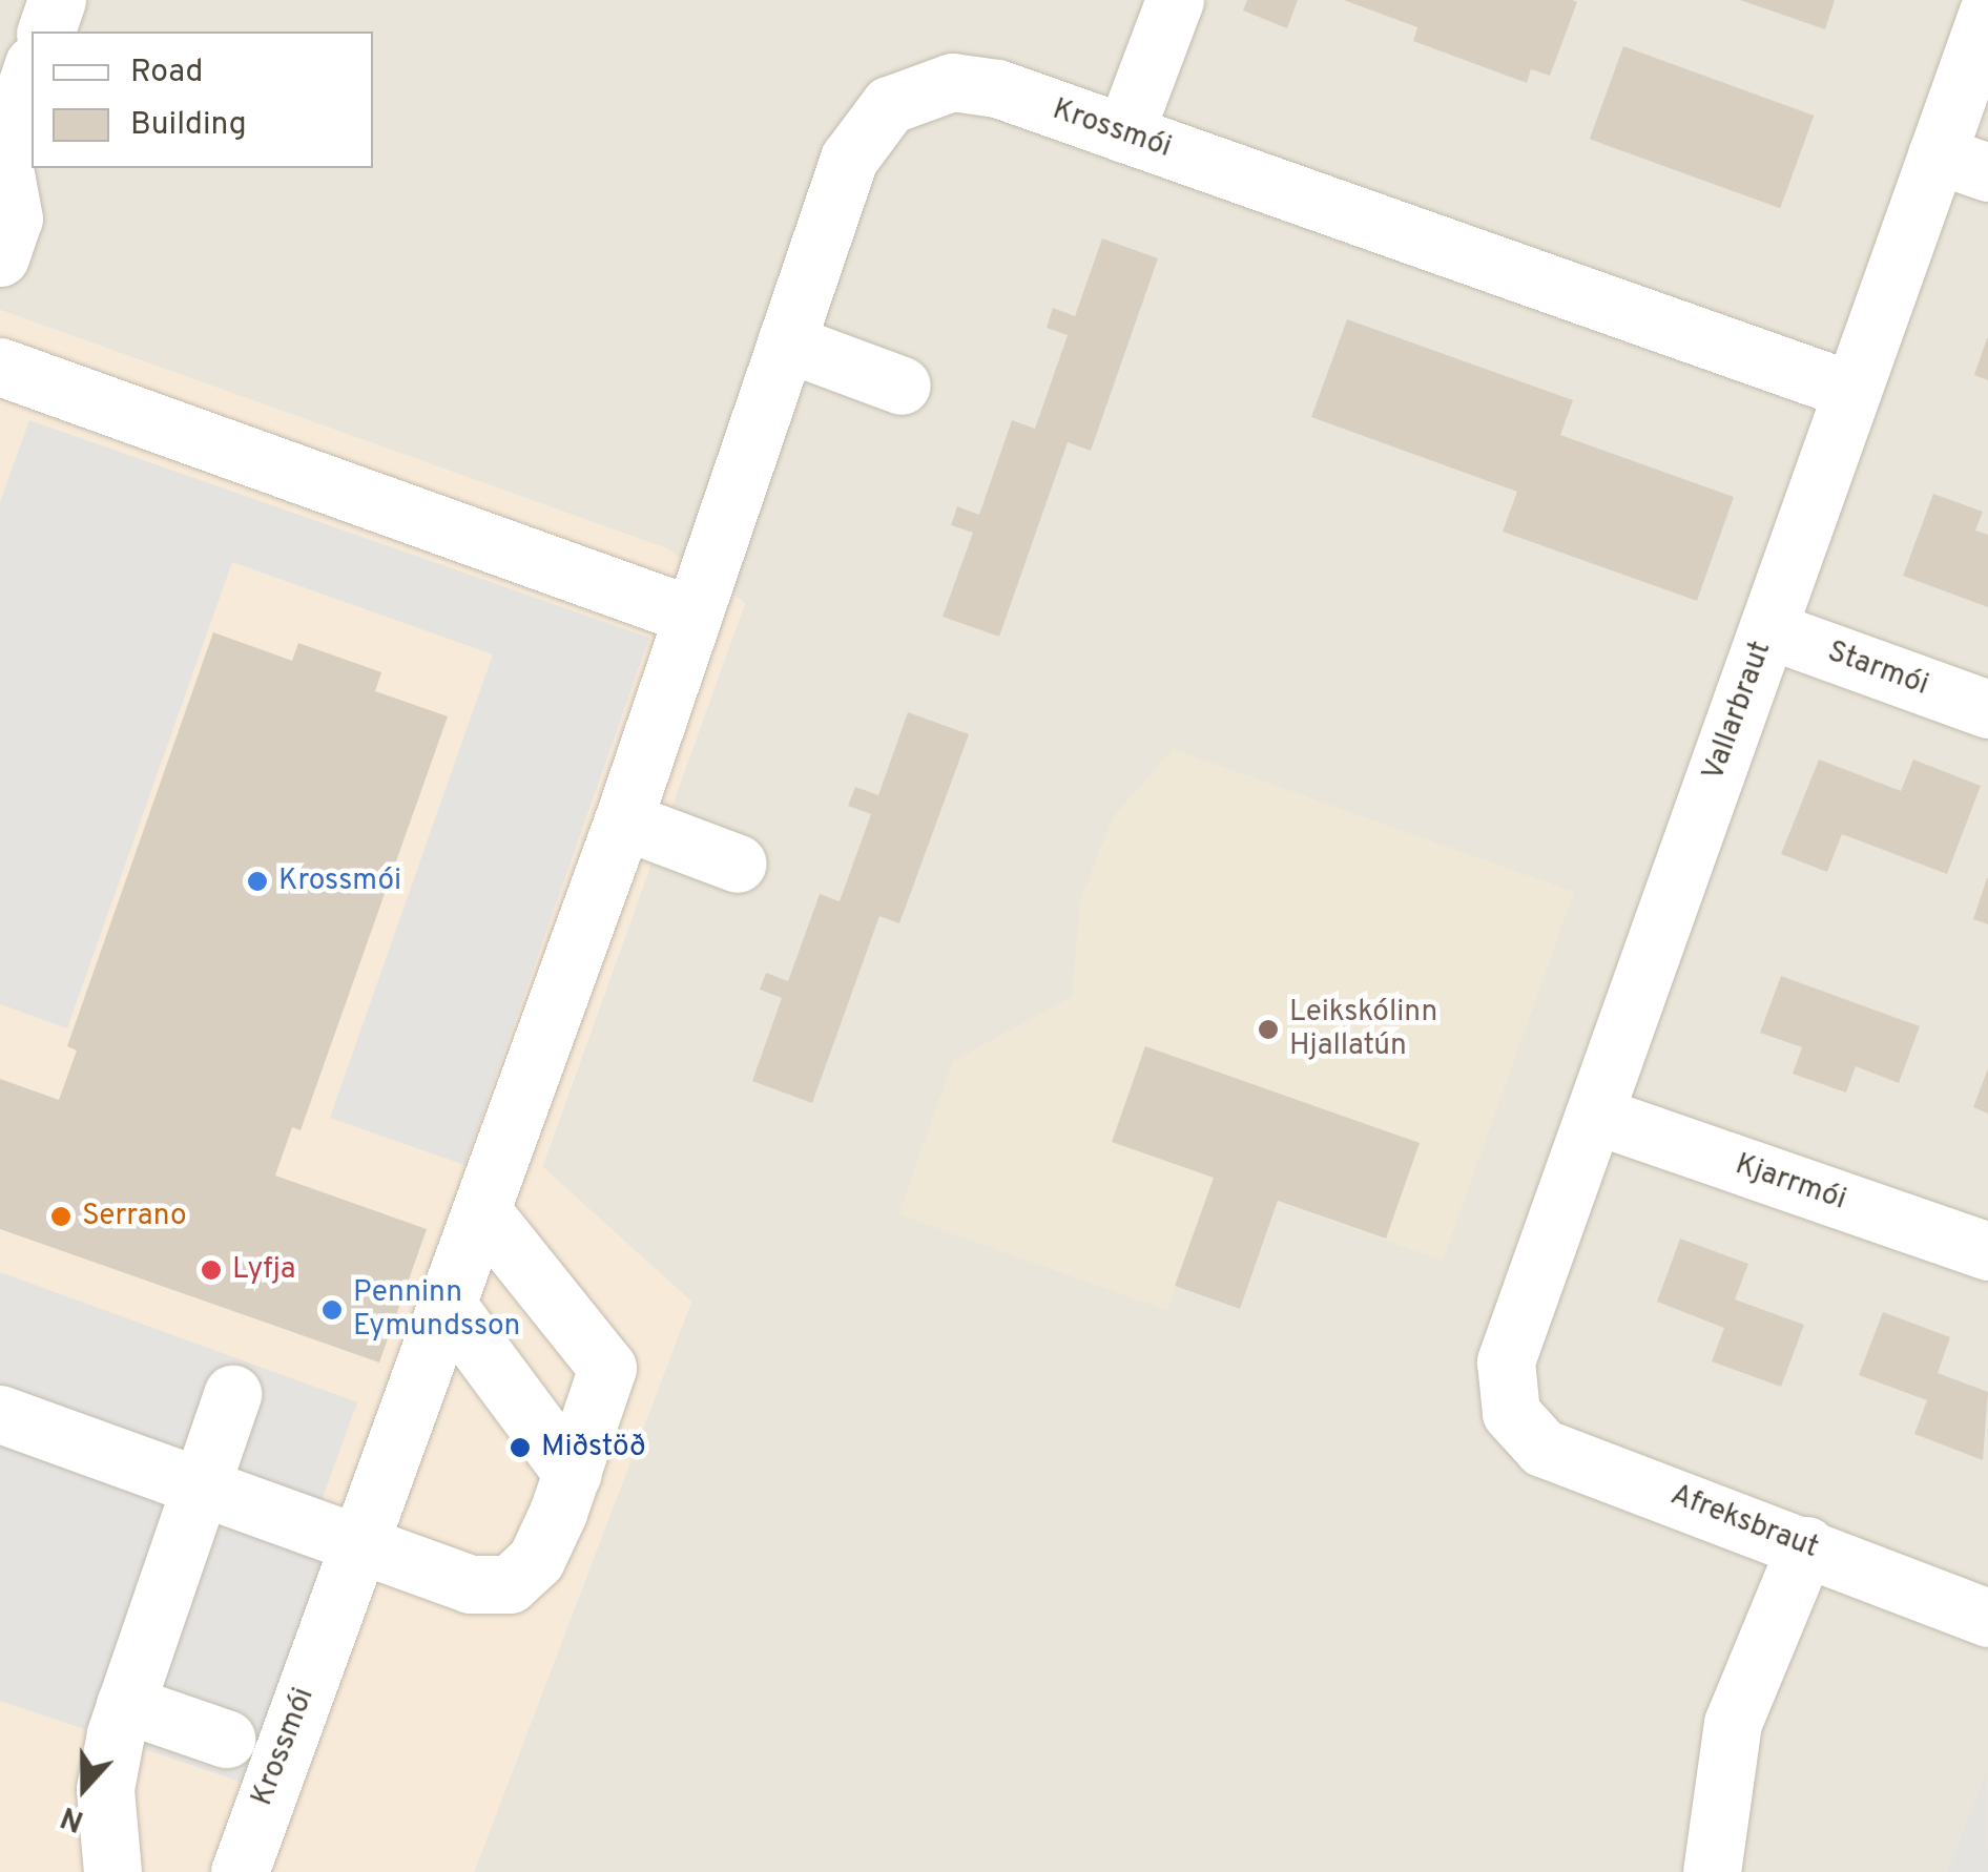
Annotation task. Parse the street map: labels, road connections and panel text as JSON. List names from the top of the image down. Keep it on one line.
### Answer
{"streets":{"street":["Krossmói","Starmói","Vallarbraut","Kjarrmói","Afreksbraut"]},"crossings":[["Krossmói","Vallarbraut"],["Starmói","Vallarbraut"],["Vallarbraut","Kjarrmói"],["Vallarbraut","Afreksbraut"]],"places":["Krossmói","Leikskólinn Hjallatún","Serrano","Lyfja","Penninn Eymundsson","Miðstöð"],"legend":["Road","Building"],"north":"bottom"}
